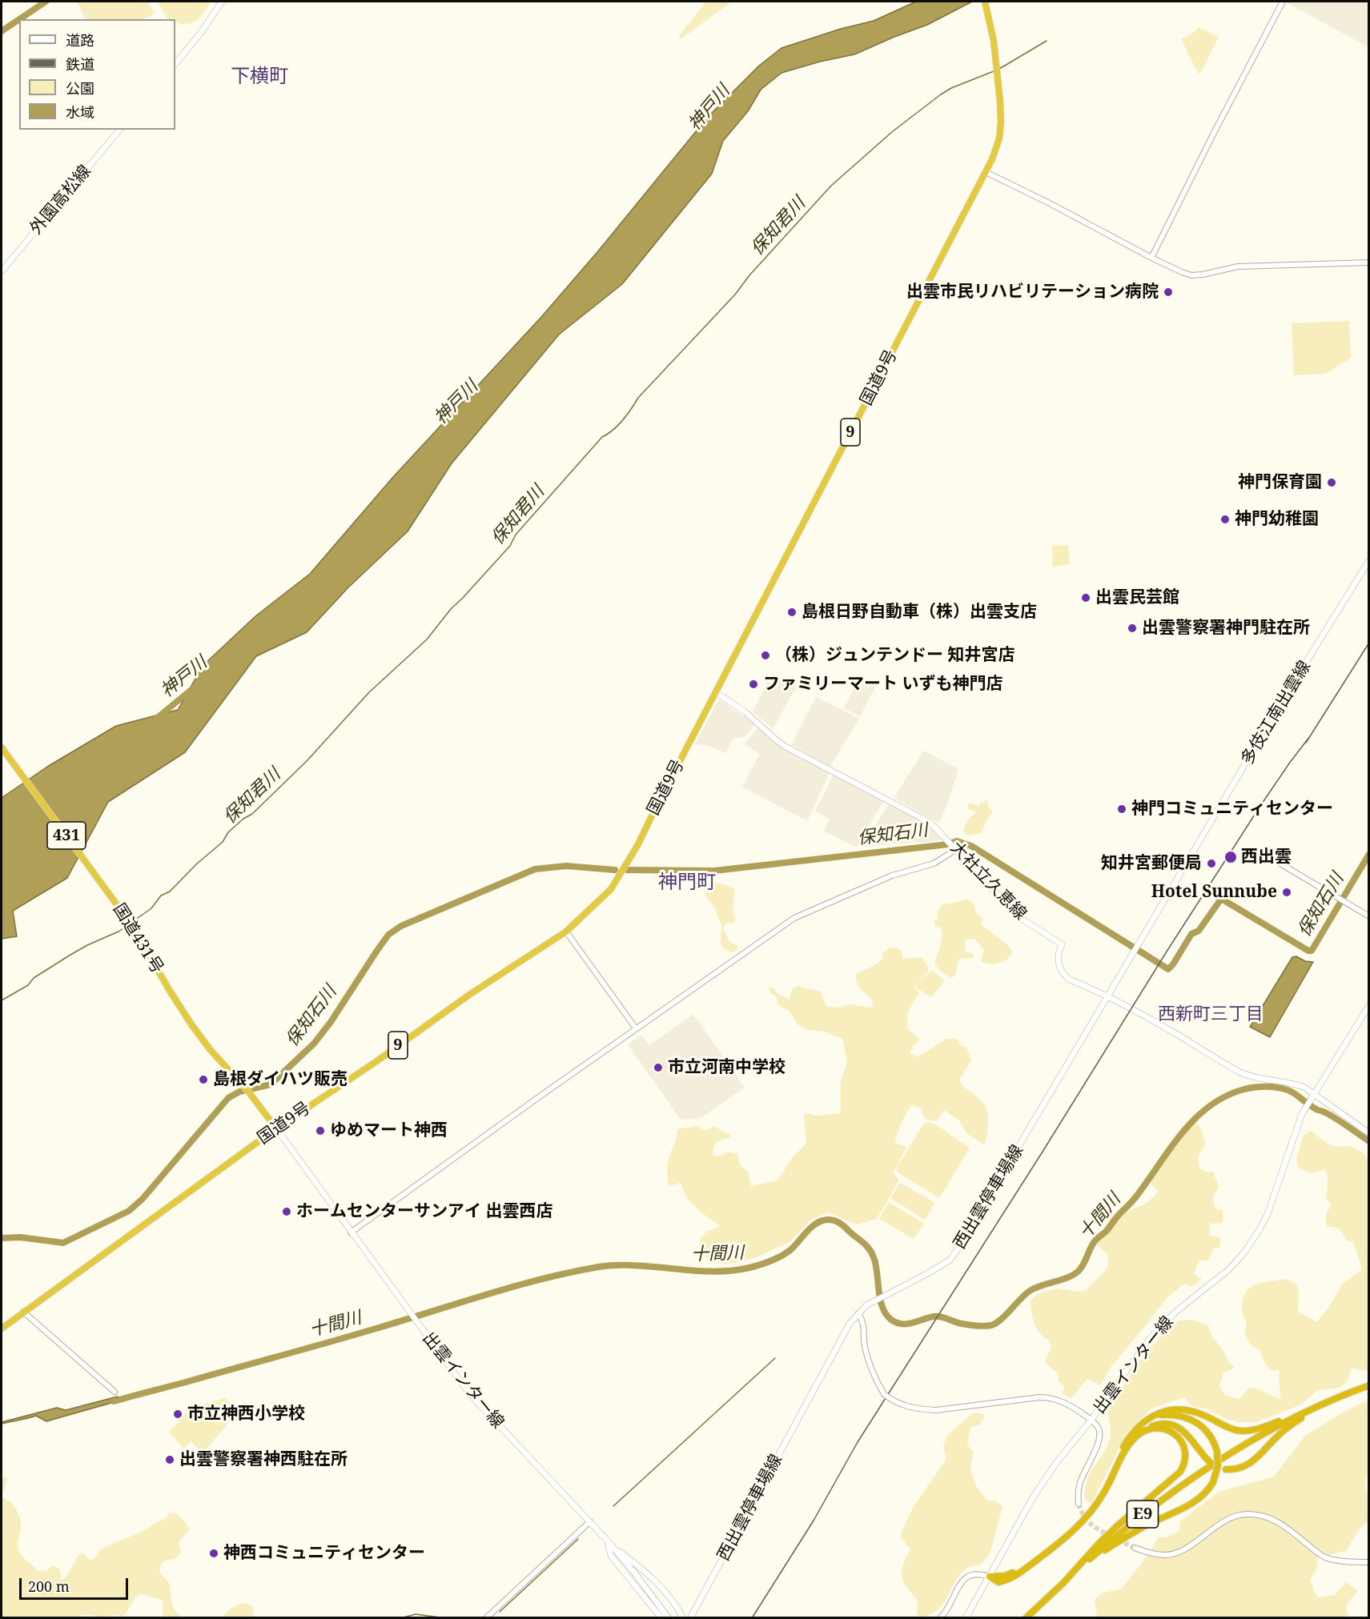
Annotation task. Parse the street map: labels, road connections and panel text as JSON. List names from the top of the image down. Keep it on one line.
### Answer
{"streets":{"highway":["国道9号","9","431","国道431号","E9"],"main road":["外園高松線","多伎江南出雲線","大社立久恵線","西出雲停車場線","出雲インター線"]},"crossings":[["国道9号","大社立久恵線"],["国道9号","国道431号"],["国道9号","出雲インター線"],["多伎江南出雲線","西出雲停車場線"],["大社立久恵線","西出雲停車場線"],["大社立久恵線","出雲インター線"],["国道431号","出雲インター線"]],"districts":["下横町","神門町","西新町三丁目"],"water":["神戸川","保知君川","保知石川","十間川"],"places":["出雲市民リハビリテーション病院","神門保育園","神門幼稚園","出雲民芸館","島根日野自動車（株）出雲支店","出雲警察署神門駐在所","（株）ジュンテンドー 知井宮店","ファミリーマート いずも神門店","神門コミュニティセンター","西出雲","知井宮郵便局","Hotel Sunnube","市立河南中学校","島根ダイハツ販売","ゆめマート神西","ホームセンターサンアイ 出雲西店","市立神西小学校","出雲警察署神西駐在所","神西コミュニティセンター"],"legend":["道路","鉄道","公園","水域"],"scale_bar":"200 m"}
